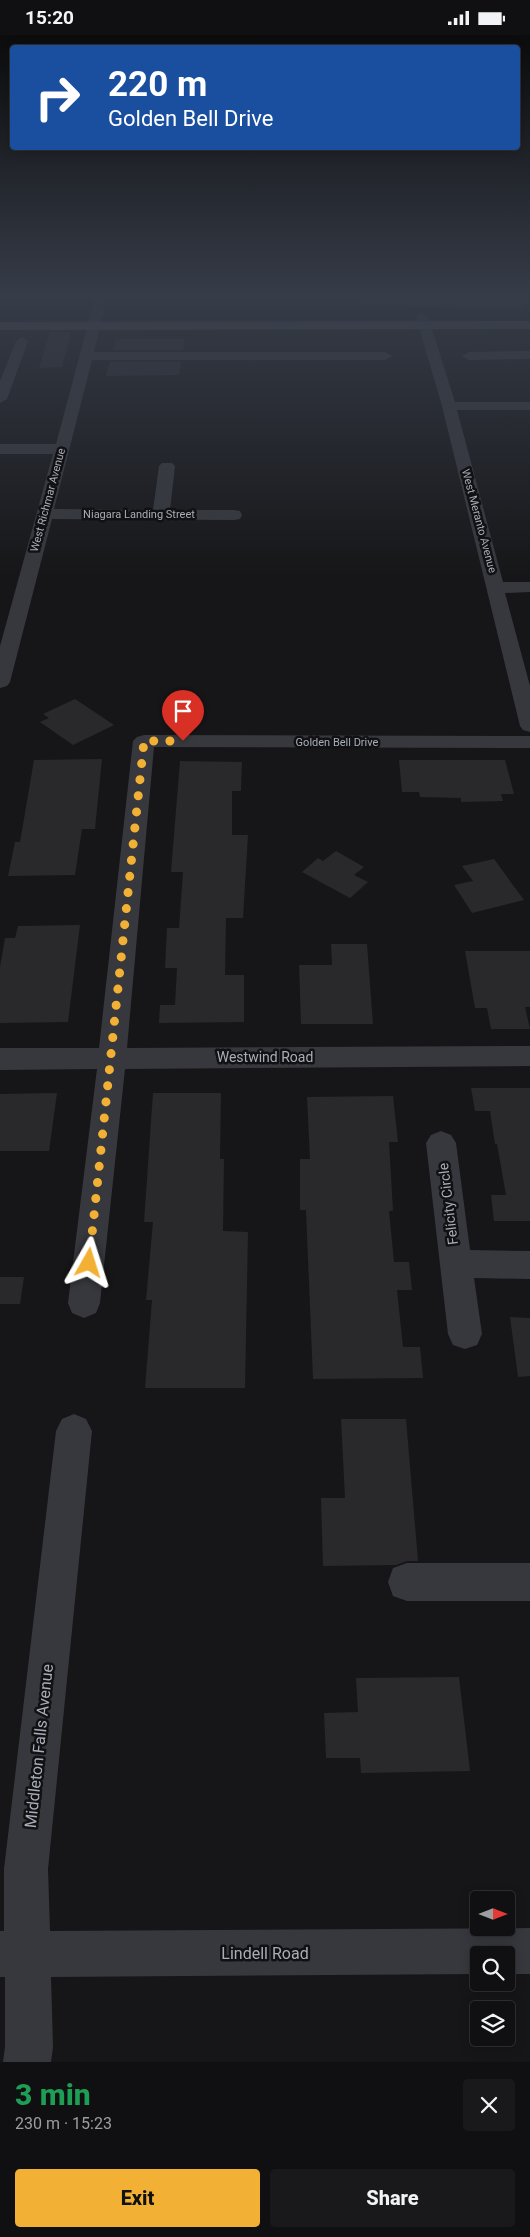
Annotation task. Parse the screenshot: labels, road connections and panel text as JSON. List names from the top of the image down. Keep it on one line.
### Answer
{"streets":{"street":["West Richmar Avenue","Niagara Landing Street","West Meranto Avenue","Golden Bell Drive","Westwind Road","Felicity Circle","Middleton Falls Avenue","Lindell Road"]},"crossings":[["West Richmar Avenue","Niagara Landing Street"],["Golden Bell Drive","Westwind Road"],["Middleton Falls Avenue","Lindell Road"]],"north":"right","page":{"status":"15:20","turn":["220 m","Golden Bell Drive"],"heading":["3 min","230 m · 15:23"],"buttons":["Exit","Share"]}}
